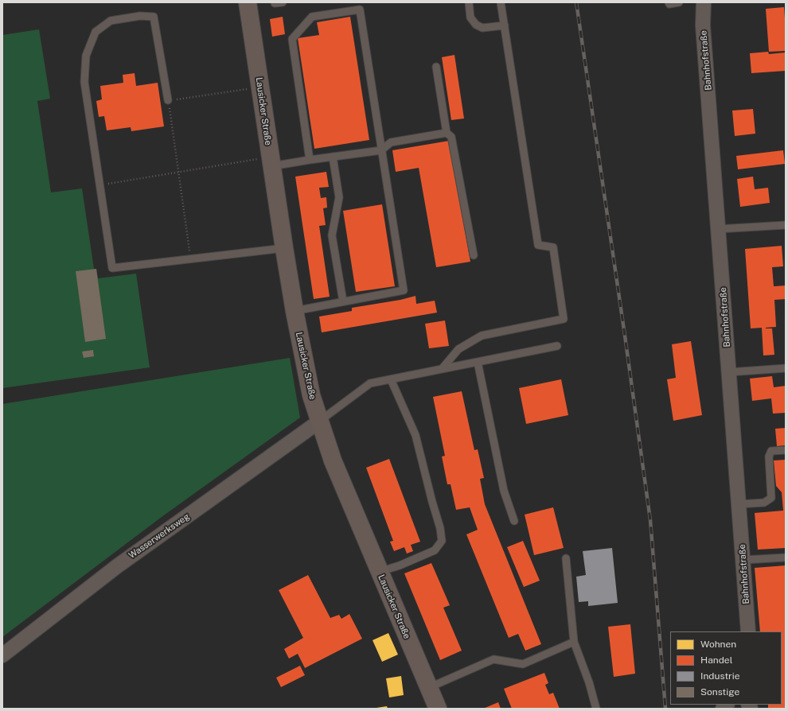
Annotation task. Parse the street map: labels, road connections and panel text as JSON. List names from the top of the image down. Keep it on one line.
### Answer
{"streets":{"main road":["Lausicker Straße"],"street":["Bahnhofstraße","Wasserwerksweg"]},"crossings":[["Lausicker Straße","Wasserwerksweg"]],"legend":["Wohnen","Handel","Industrie","Sonstige"]}
